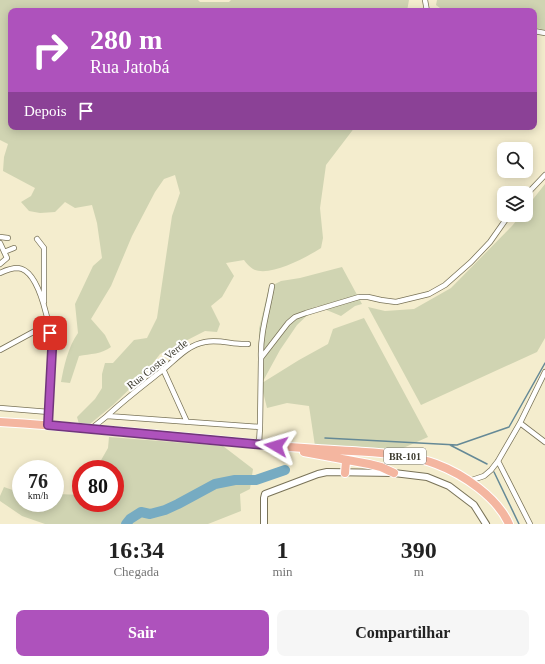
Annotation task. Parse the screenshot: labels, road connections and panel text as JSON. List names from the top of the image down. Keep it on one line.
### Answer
{"streets":{"highway":["BR-101"],"street":["Rua Costa Verde"]},"crossings":[["Rua Costa Verde","BR-101"]],"page":{"turn":["280 m","Rua Jatobá"],"then":"Depois","speed":"76 km/h","limit":"80","eta":["16:34","Chegada","1","min","390","m"],"buttons":["Sair","Compartilhar"]}}
